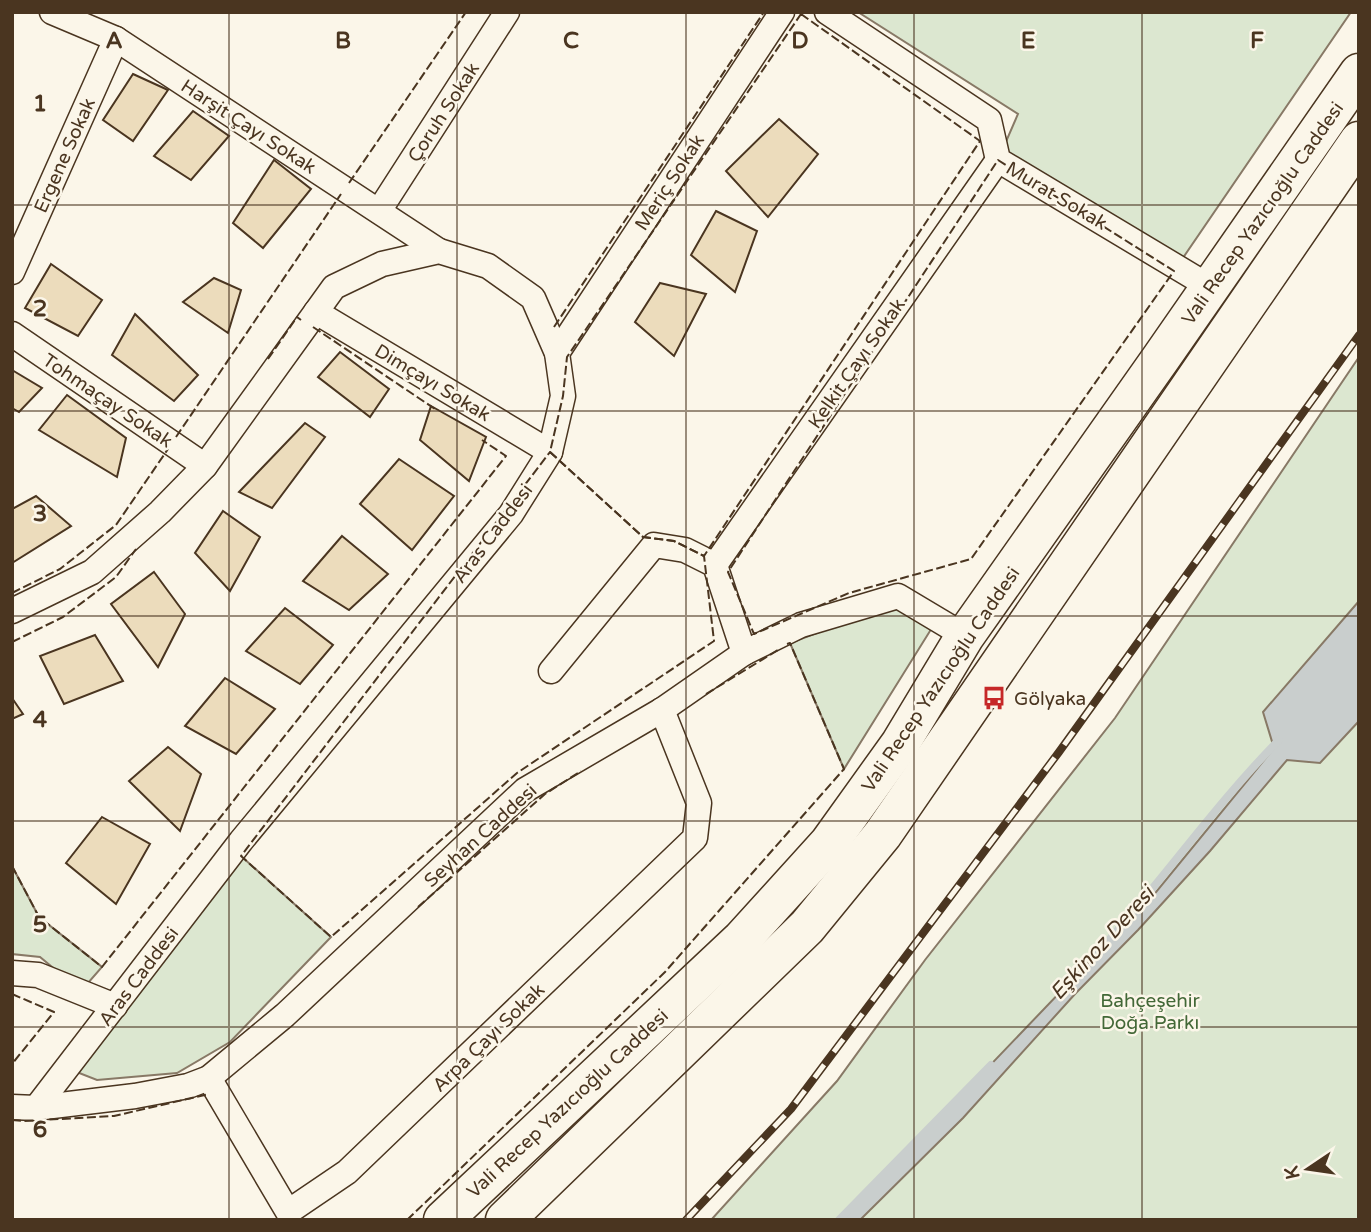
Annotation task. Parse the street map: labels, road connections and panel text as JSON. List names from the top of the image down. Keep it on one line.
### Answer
{"streets":{"main road":["Vali Recep Yazıcıoğlu Caddesi"],"street":["Çoruh Sokak","Harşit Çayı Sokak","Ergene Sokak","Meriç Sokak","Murat Sokak","Kelkit Çayı Sokak","Dimçayı Sokak","Tohmaçay Sokak","Aras Caddesi","Seyhan Caddesi","Arpa Çayı Sokak"]},"crossings":[["Çoruh Sokak","Harşit Çayı Sokak"],["Harşit Çayı Sokak","Ergene Sokak"],["Harşit Çayı Sokak","Aras Caddesi"],["Meriç Sokak","Aras Caddesi"],["Murat Sokak","Vali Recep Yazıcıoğlu Caddesi"],["Murat Sokak","Kelkit Çayı Sokak"],["Vali Recep Yazıcıoğlu Caddesi","Seyhan Caddesi"],["Dimçayı Sokak","Aras Caddesi"],["Tohmaçay Sokak","Aras Caddesi"],["Aras Caddesi","Seyhan Caddesi"],["Seyhan Caddesi","Arpa Çayı Sokak"]],"water":["Eşkinoz Deresi"],"parks":["Bahçeşehir Doğa Parkı"],"places":{"bus stop":["Gölyaka"]},"north":"left","grid":{"columns":["A","B","C","D","E","F"],"rows":["1","2","3","4","5","6"]}}
